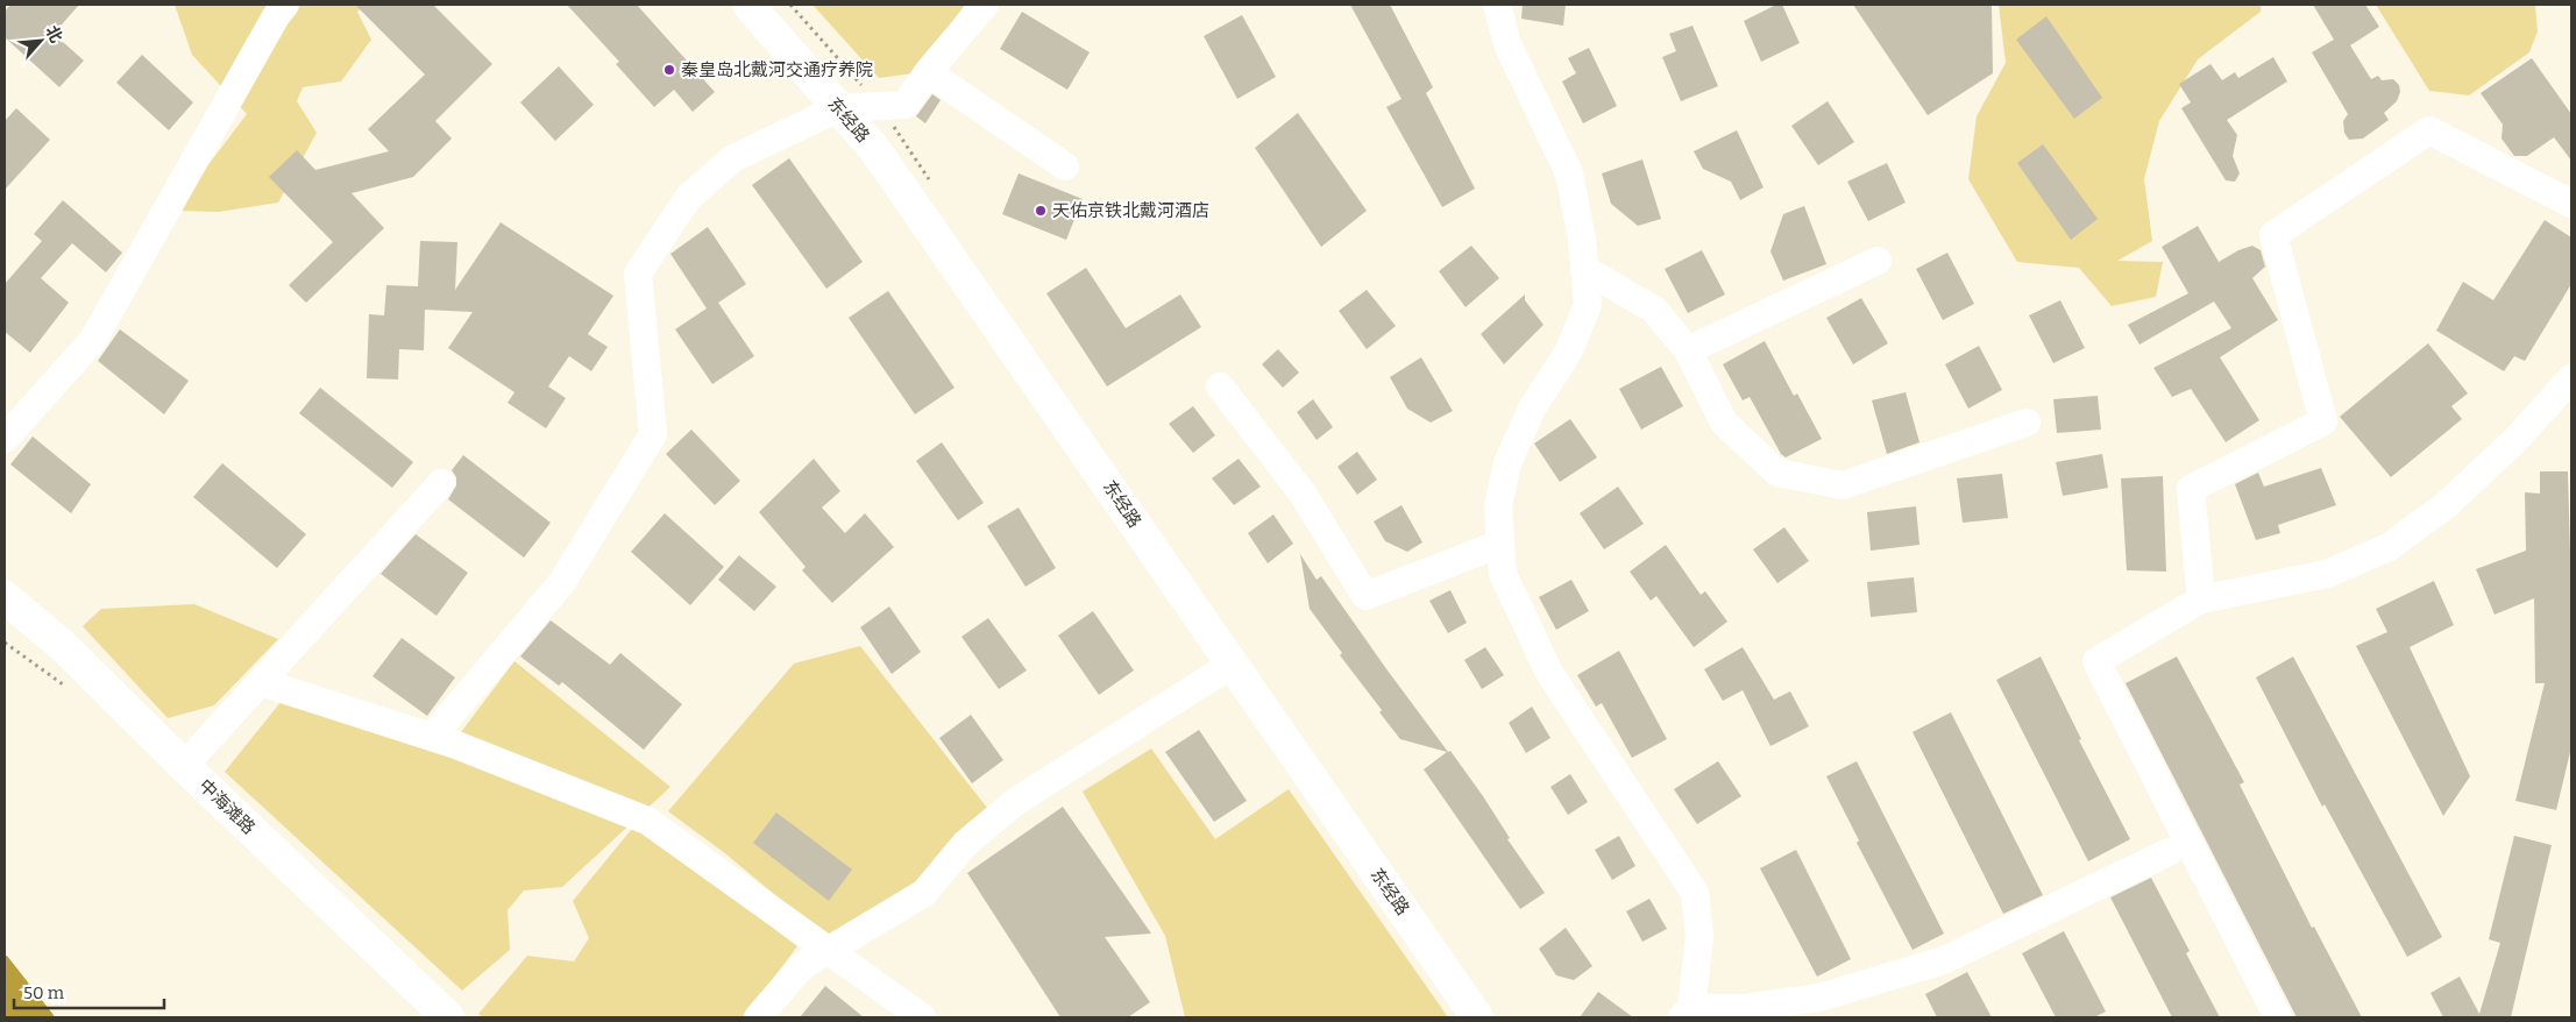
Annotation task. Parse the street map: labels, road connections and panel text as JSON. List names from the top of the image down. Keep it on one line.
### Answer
{"streets":{"main road":["东经路","中海滩路"]},"places":["秦皇岛北戴河交通疗养院","天佑京铁北戴河酒店"],"scale_bar":"50 m","north":"top right"}
